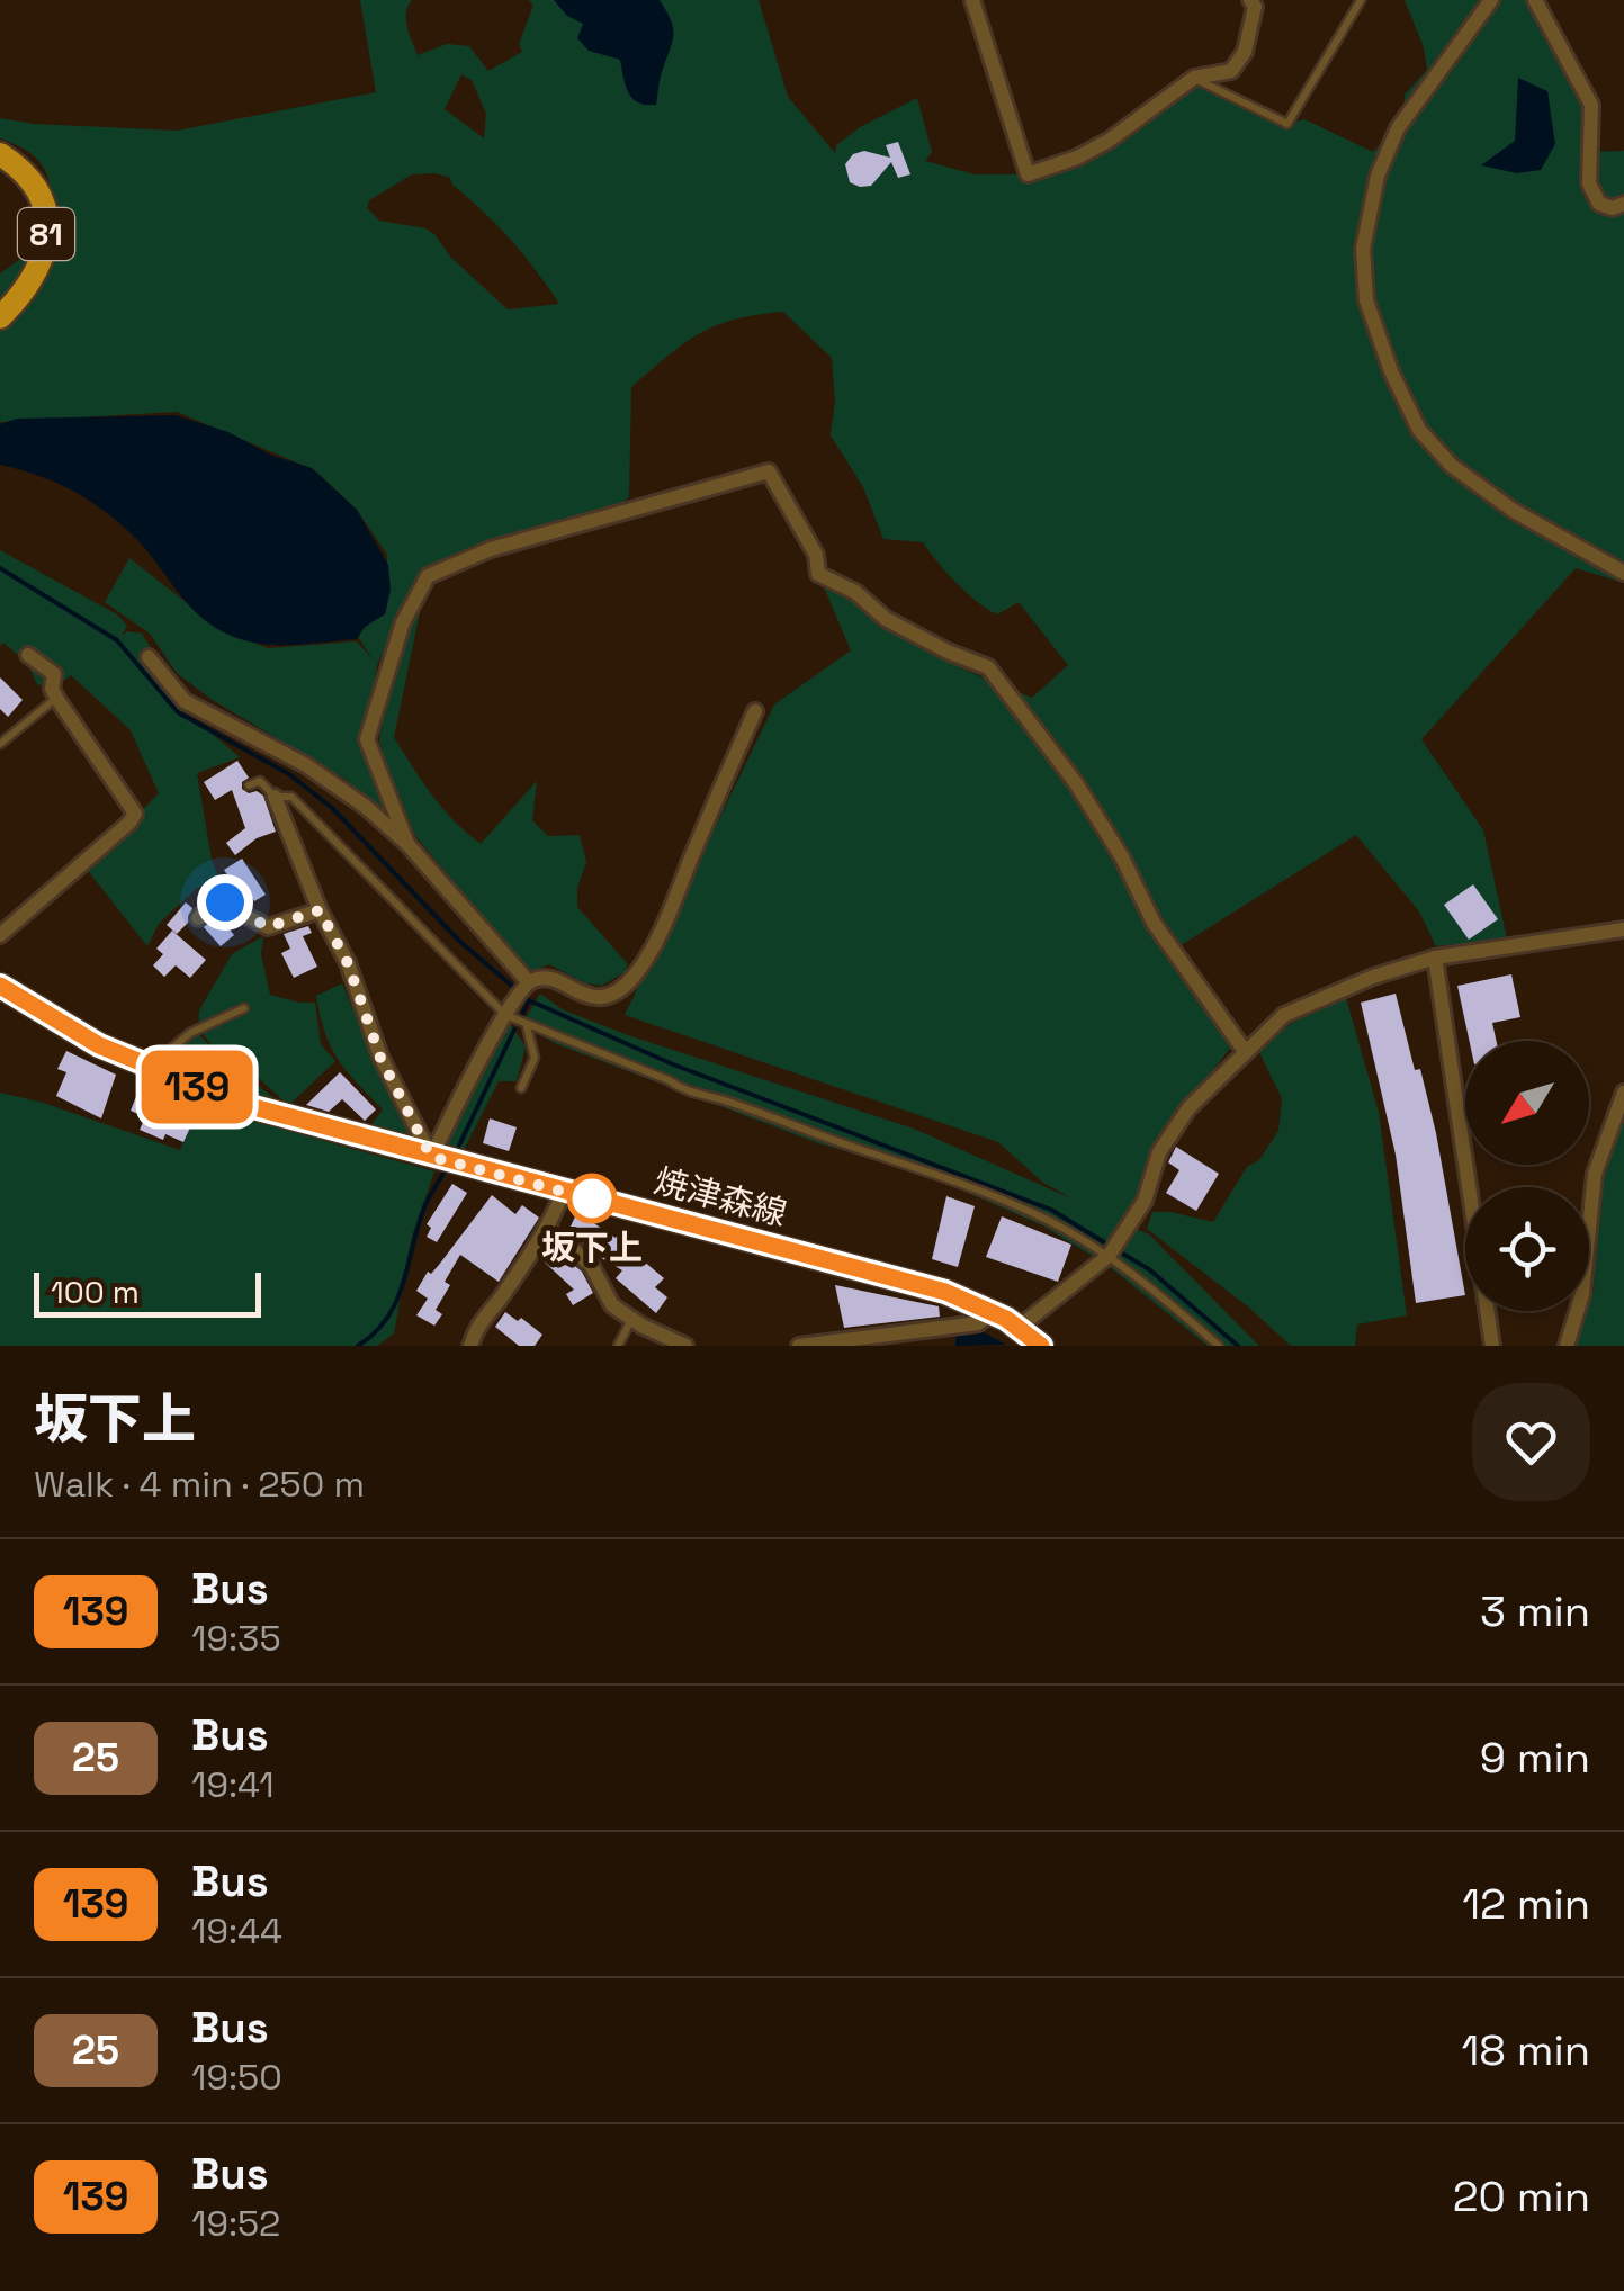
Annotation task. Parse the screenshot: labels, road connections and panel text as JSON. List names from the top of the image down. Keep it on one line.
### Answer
{"streets":{"main road":["81","焼津森線"]},"places":["坂下上"],"lines":["bus line 139"],"scale_bar":"100 m","north":"bottom left","page":{"on_map":"139","scale":"100 m","heading":["坂下上","Walk · 4 min · 250 m"],"list":[{"mark":"139","name":"Bus","note":"19:35","value":"3 min"},{"mark":"25","name":"Bus","note":"19:41","value":"9 min"},{"mark":"139","name":"Bus","note":"19:44","value":"12 min"},{"mark":"25","name":"Bus","note":"19:50","value":"18 min"},{"mark":"139","name":"Bus","note":"19:52","value":"20 min"}]}}
